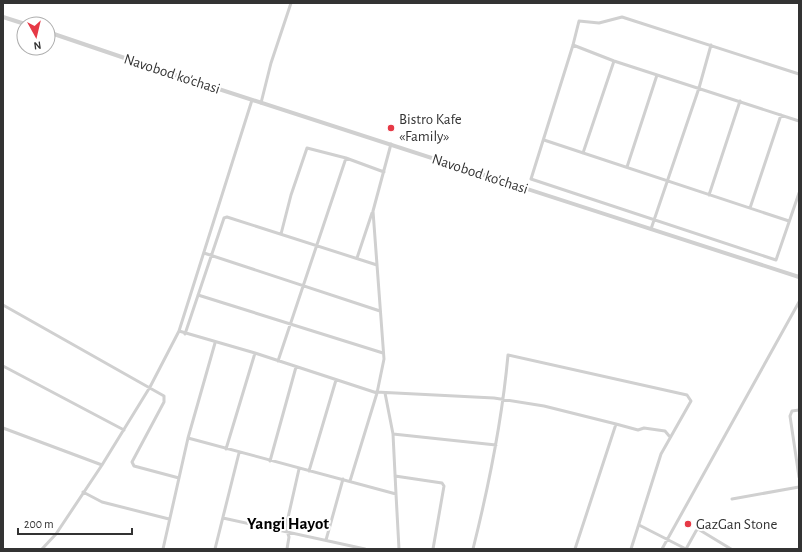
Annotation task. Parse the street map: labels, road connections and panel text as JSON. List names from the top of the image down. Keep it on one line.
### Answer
{"streets":{"street":["Navobod ko'chasi"]},"districts":["Yangi Hayot"],"places":["Bistro Kafe «Family»","GazGan Stone"],"scale_bar":"200 m","north":"bottom"}
